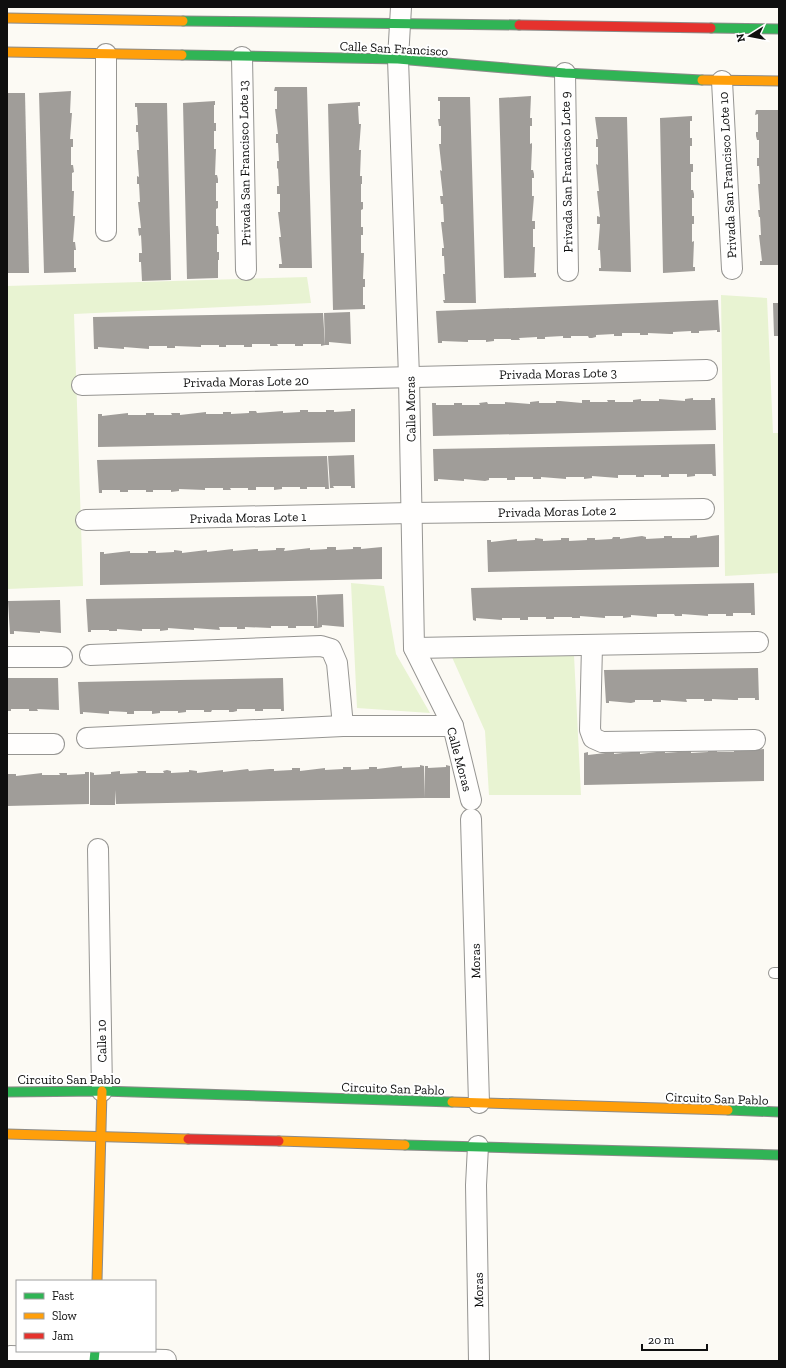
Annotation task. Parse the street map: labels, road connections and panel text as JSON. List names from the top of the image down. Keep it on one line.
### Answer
{"streets":{"street":["Calle San Francisco","Privada San Francisco Lote 13","Privada San Francisco Lote 9","Privada San Francisco Lote 10","Privada Moras Lote 3","Privada Moras Lote 20","Calle Moras","Privada Moras Lote 2","Privada Moras Lote 1","Moras","Calle 10","Circuito San Pablo"]},"crossings":[["Calle San Francisco","Privada San Francisco Lote 13"],["Calle San Francisco","Privada San Francisco Lote 9"],["Calle San Francisco","Privada San Francisco Lote 10"],["Calle San Francisco","Calle Moras"],["Privada Moras Lote 3","Privada Moras Lote 20"],["Privada Moras Lote 3","Calle Moras"],["Privada Moras Lote 20","Calle Moras"],["Calle Moras","Privada Moras Lote 2"],["Calle Moras","Privada Moras Lote 1"],["Privada Moras Lote 2","Privada Moras Lote 1"],["Moras","Circuito San Pablo"],["Calle 10","Circuito San Pablo"]],"legend":["Fast","Slow","Jam"],"scale_bar":"20 m","north":"left"}
